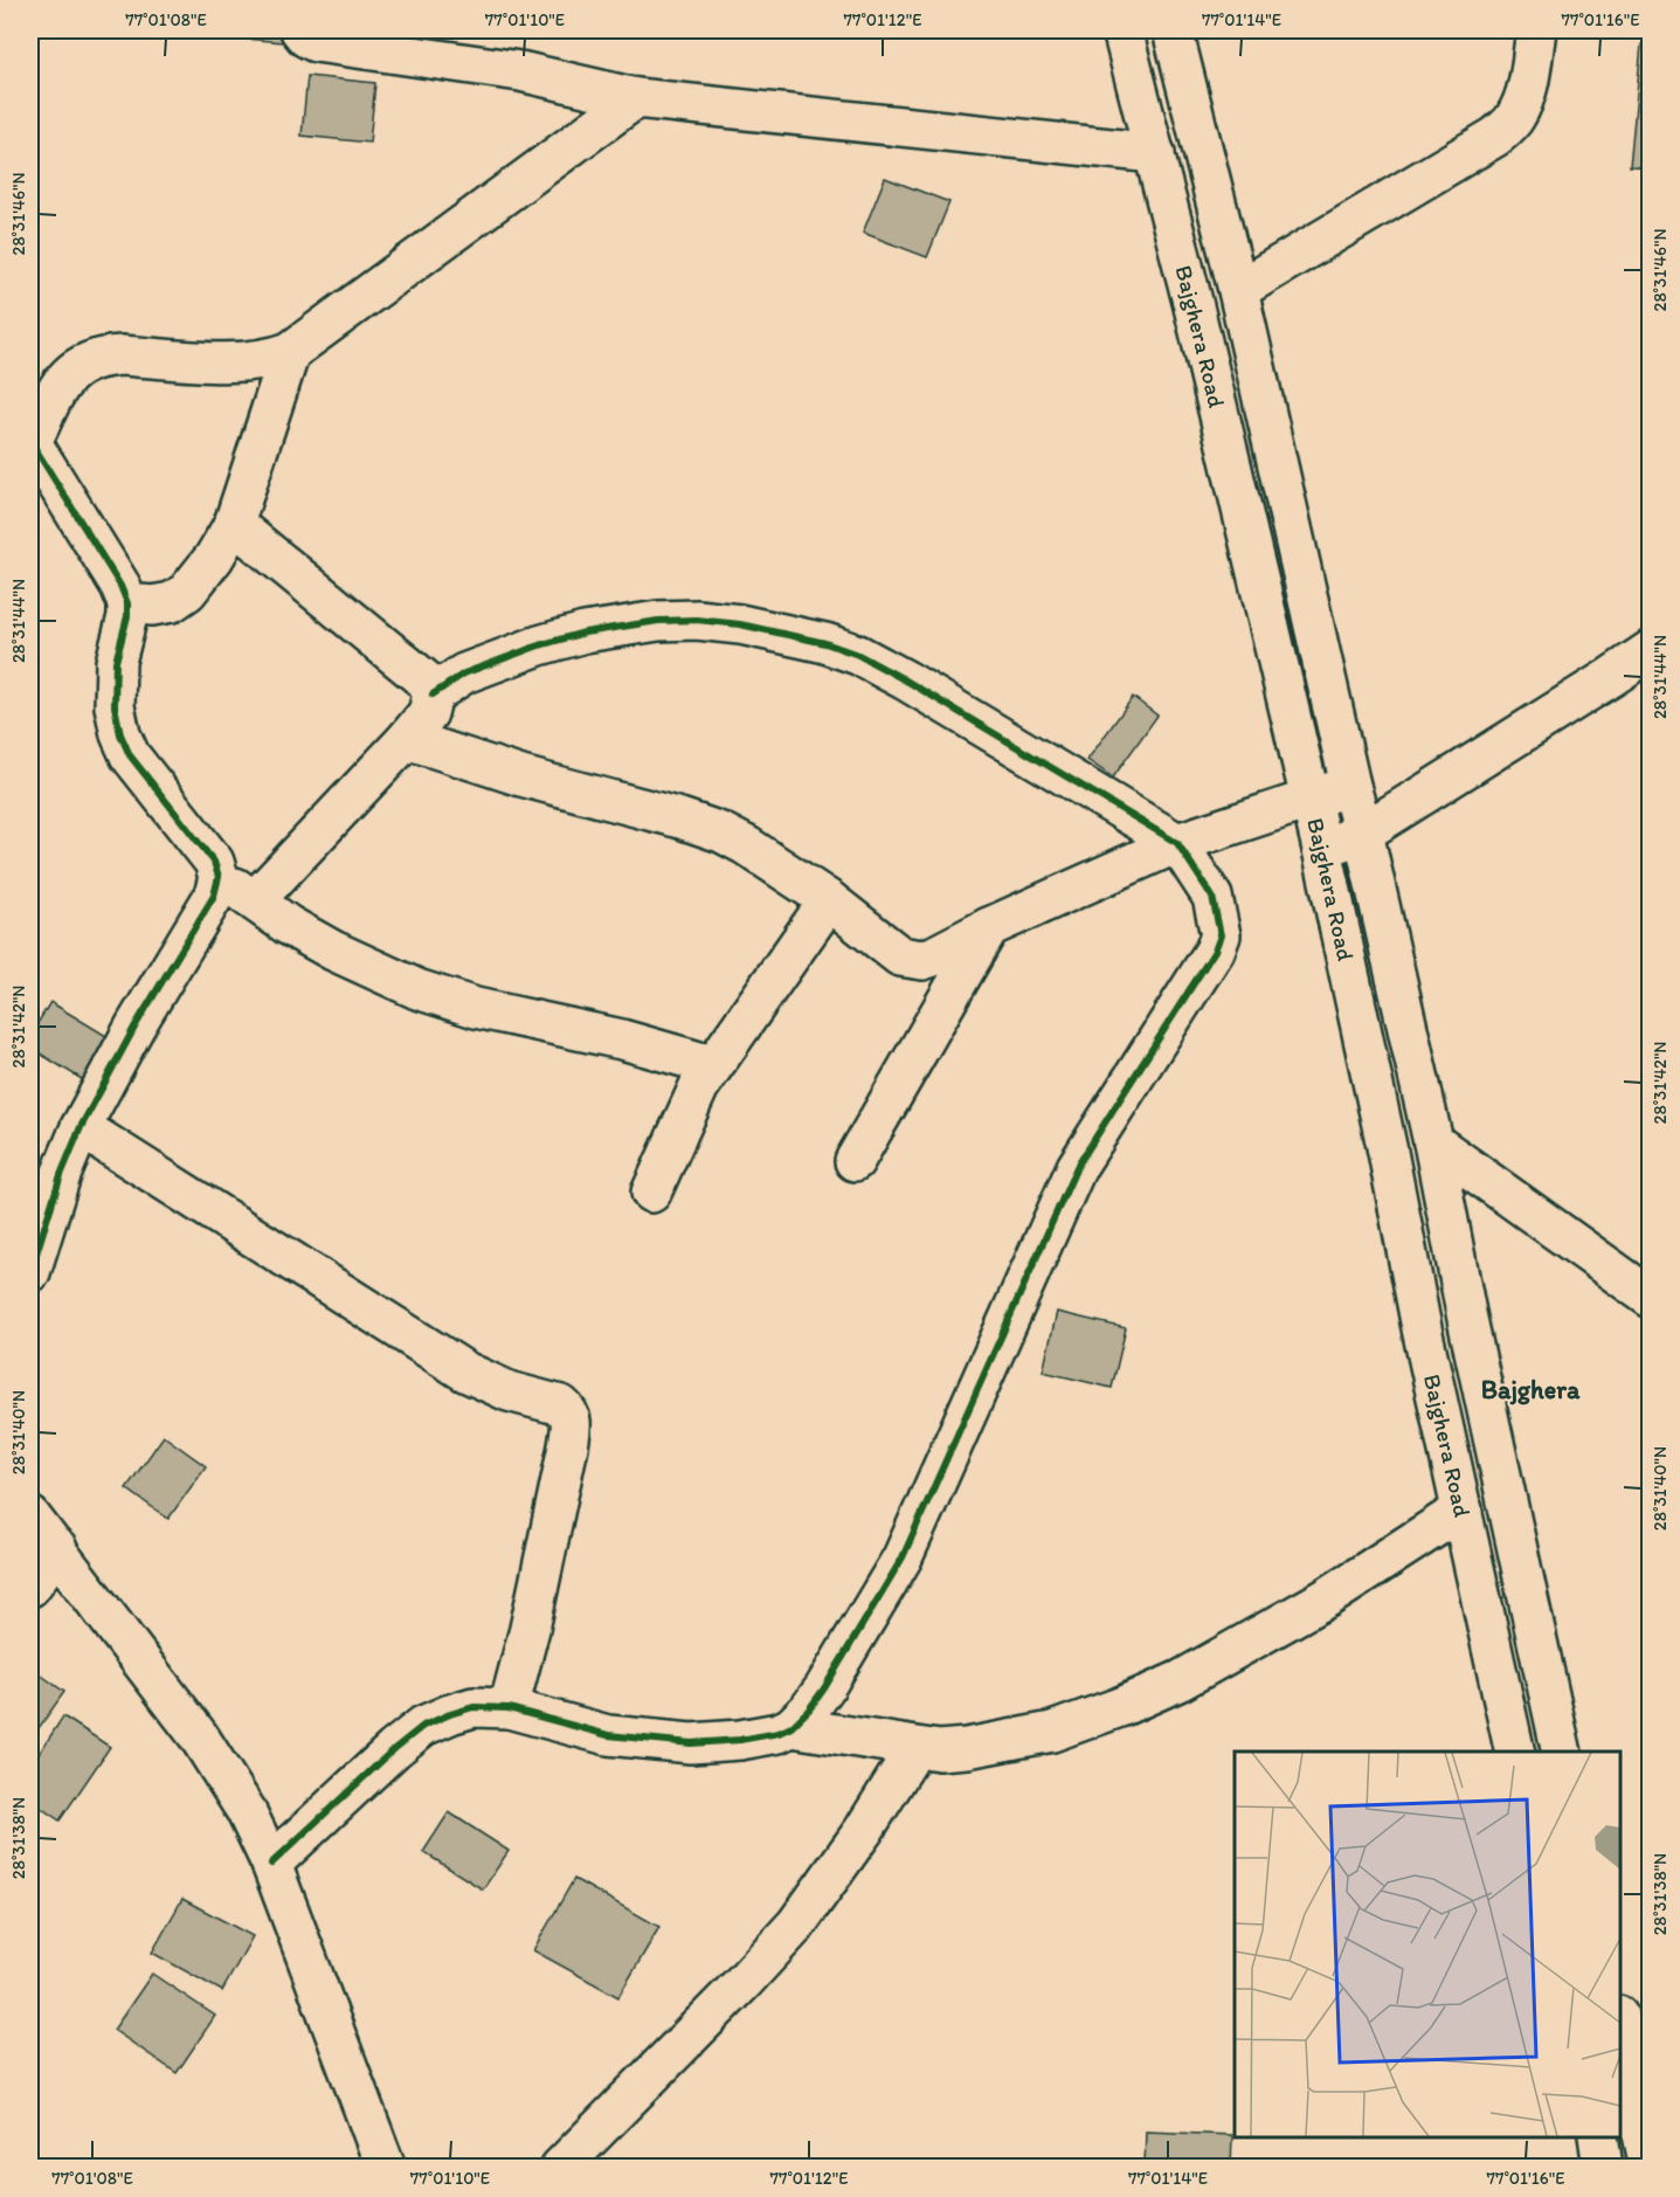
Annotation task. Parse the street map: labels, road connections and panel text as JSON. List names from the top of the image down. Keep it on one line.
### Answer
{"streets":{"street":["Bajghera Road"]},"districts":["Bajghera"],"coordinates":["77°01'08\"E","77°01'10\"E","77°01'12\"E","77°01'14\"E","77°01'16\"E","28°31'46\"N","28°31'44\"N","28°31'42\"N","28°31'40\"N","28°31'38\"N"]}
